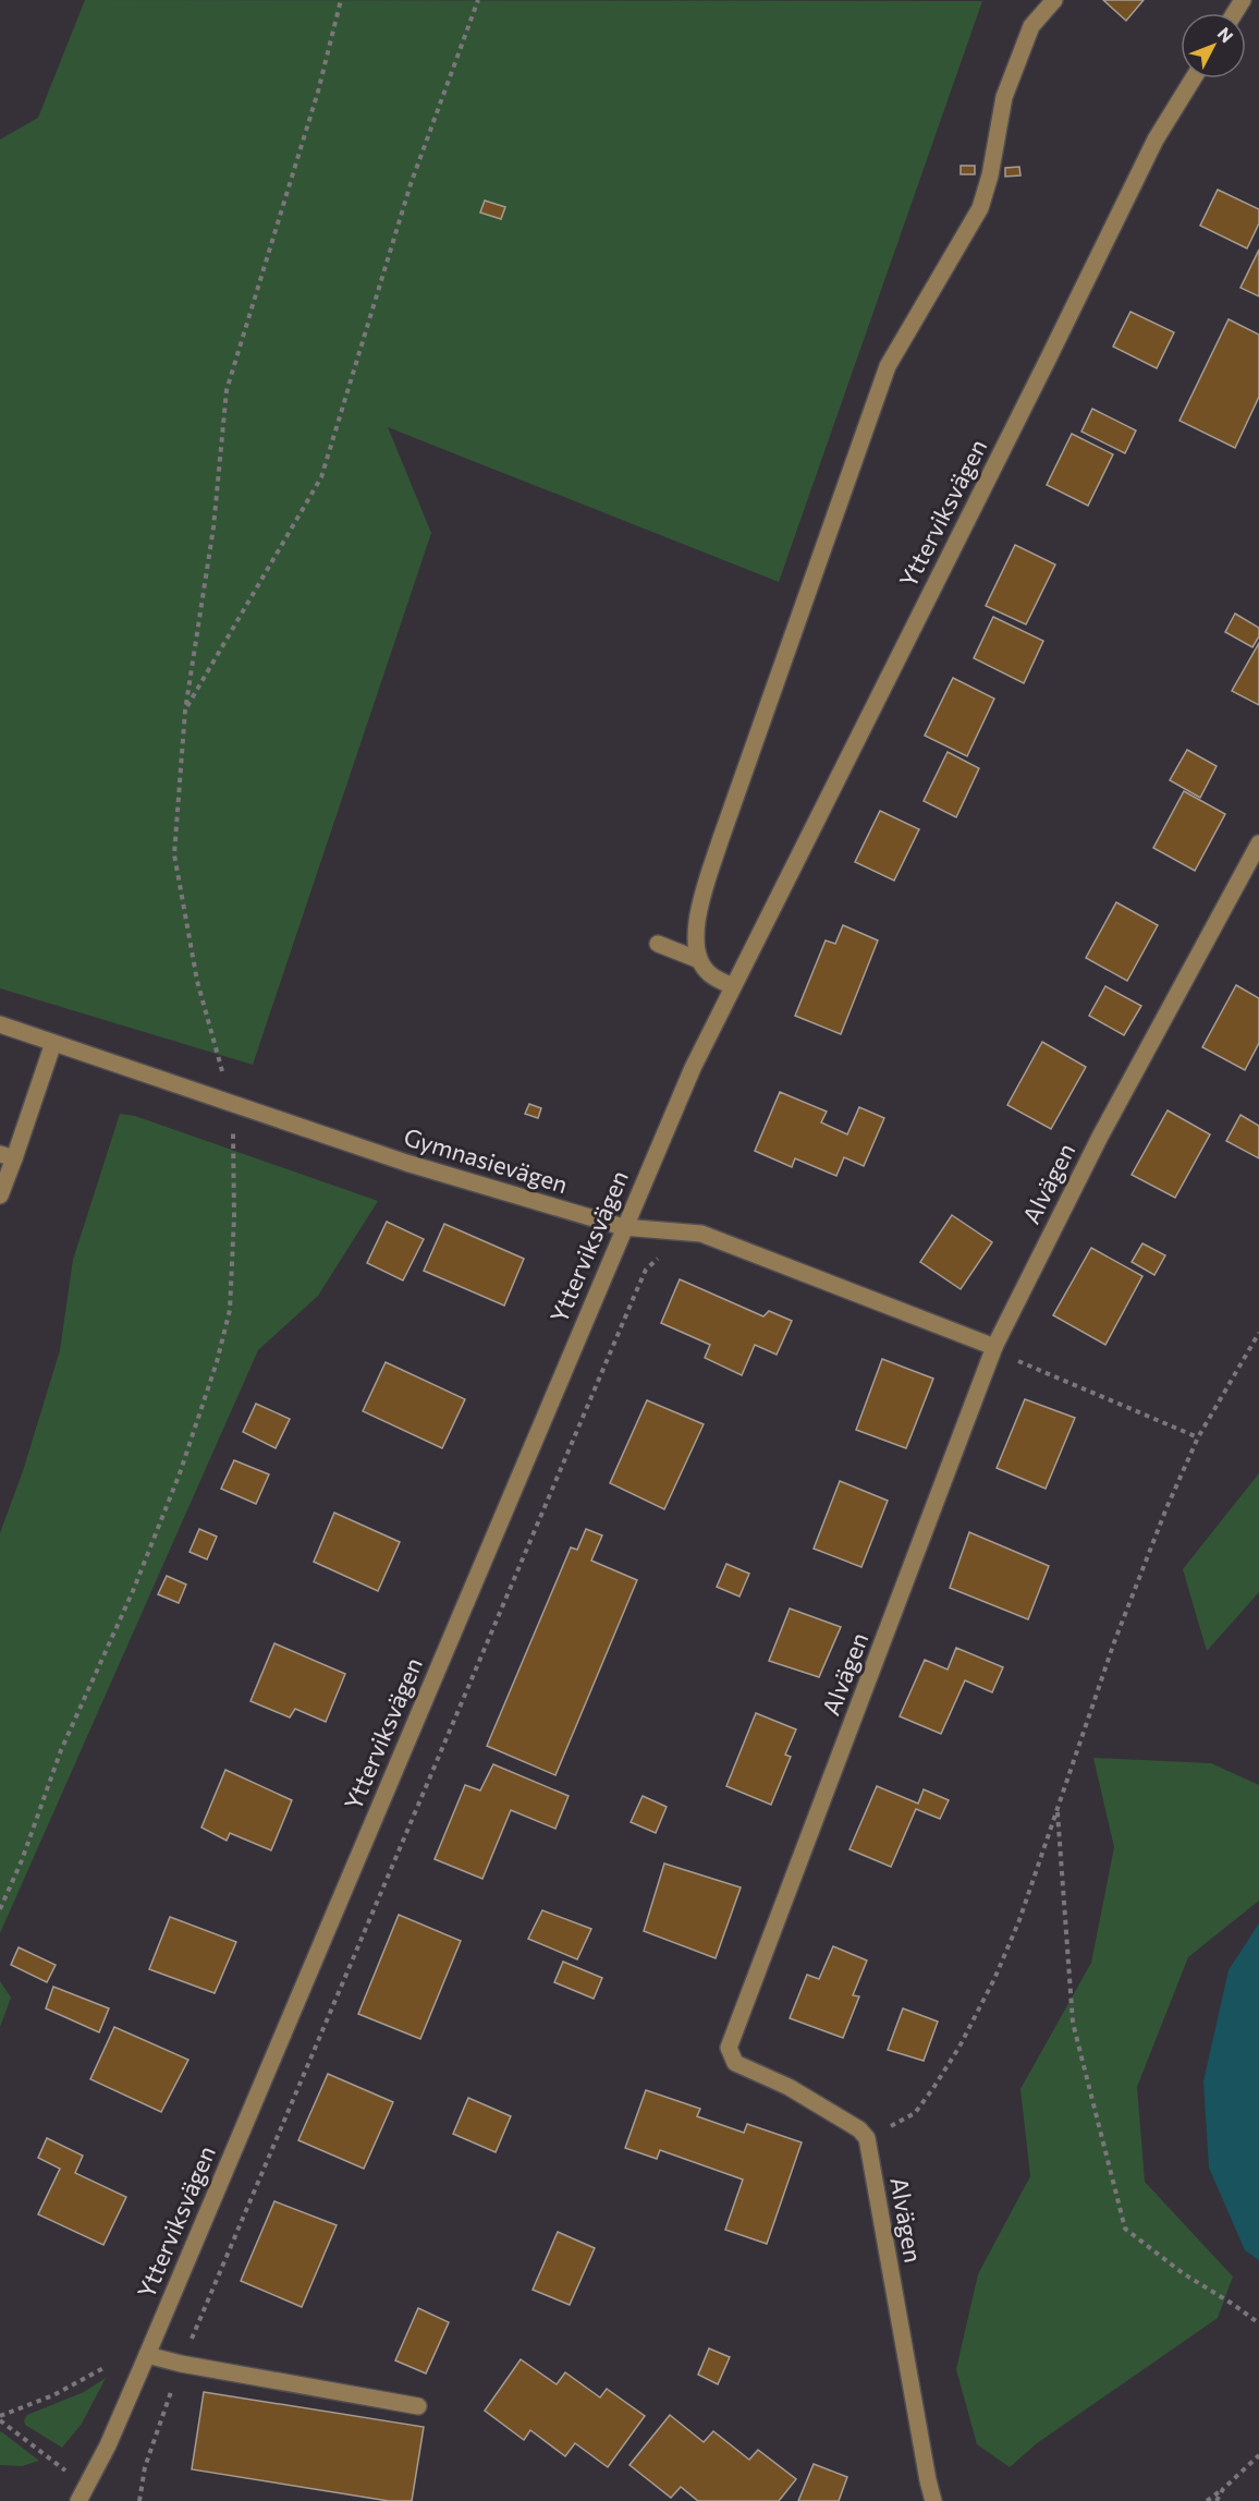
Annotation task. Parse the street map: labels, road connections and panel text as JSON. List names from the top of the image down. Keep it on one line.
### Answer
{"streets":{"street":["Ytterviksvägen","Gymnasievägen","Alvägen"]},"crossings":[["Ytterviksvägen","Gymnasievägen"],["Gymnasievägen","Alvägen"]],"north":"top right"}
